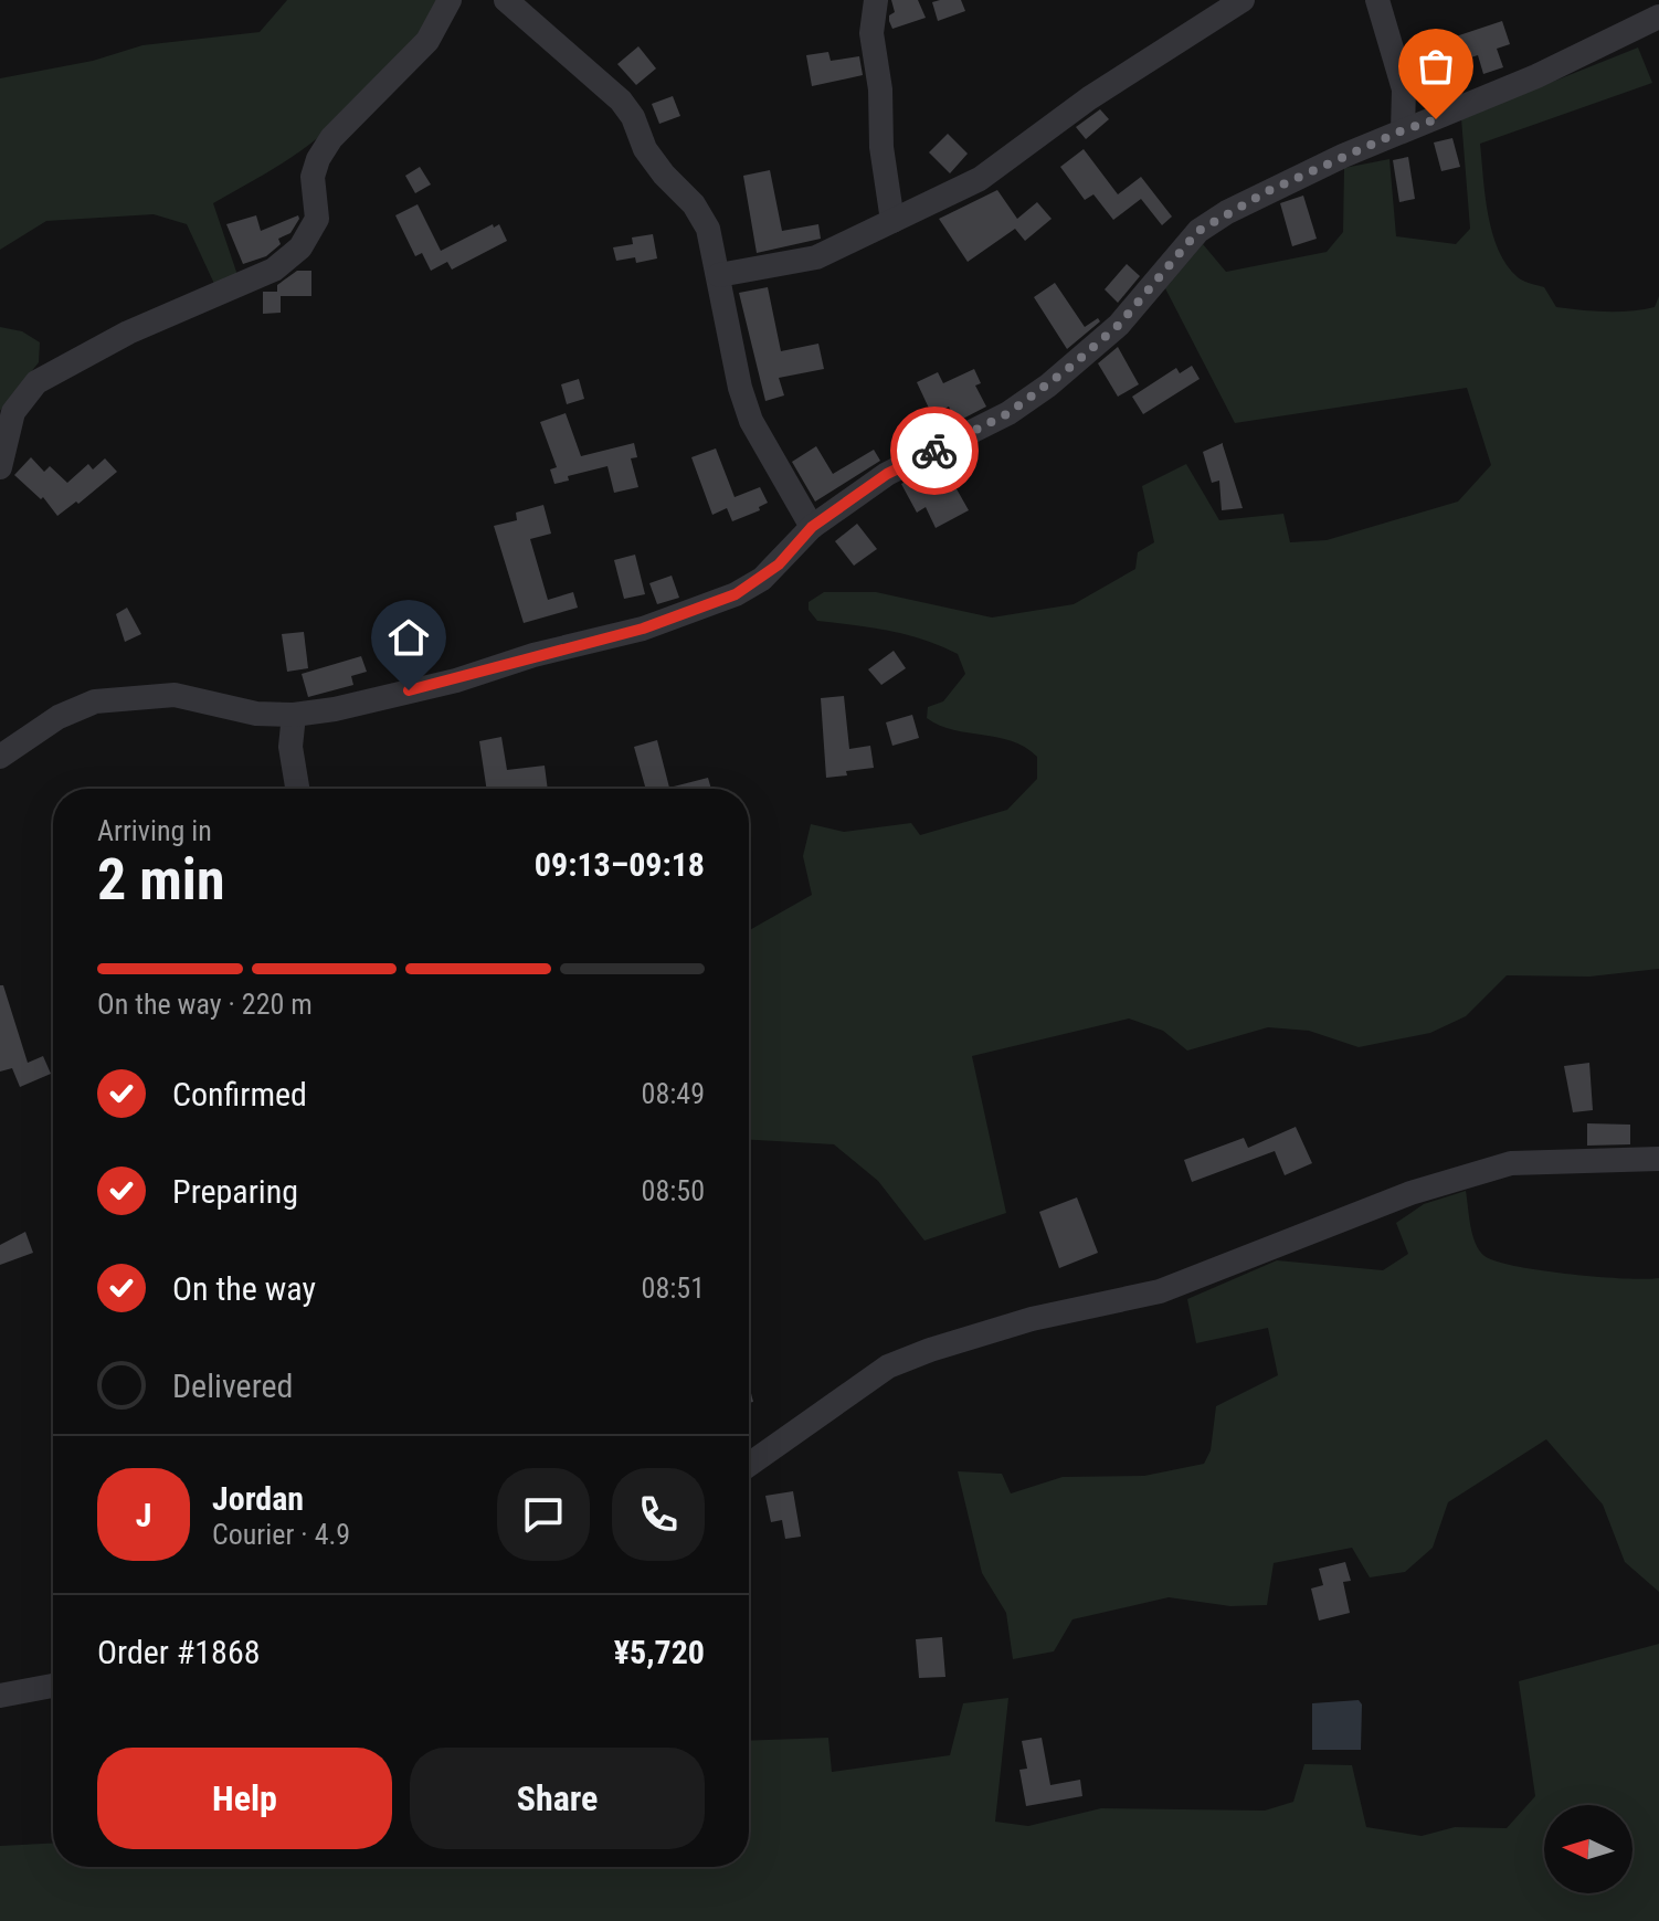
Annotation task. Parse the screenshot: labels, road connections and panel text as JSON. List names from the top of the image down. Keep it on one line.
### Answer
{"north":"left","page":{"heading":["2 min","Arriving in","09:13–09:18"],"panel":["Jordan","Courier · 4.9","Order #1868","¥5,720"],"bar":"On the way · 220 m","list":[["Confirmed","08:49"],["Preparing","08:50"],["On the way","08:51"],"Delivered"],"round":"J","buttons":["Help","Share"]}}
